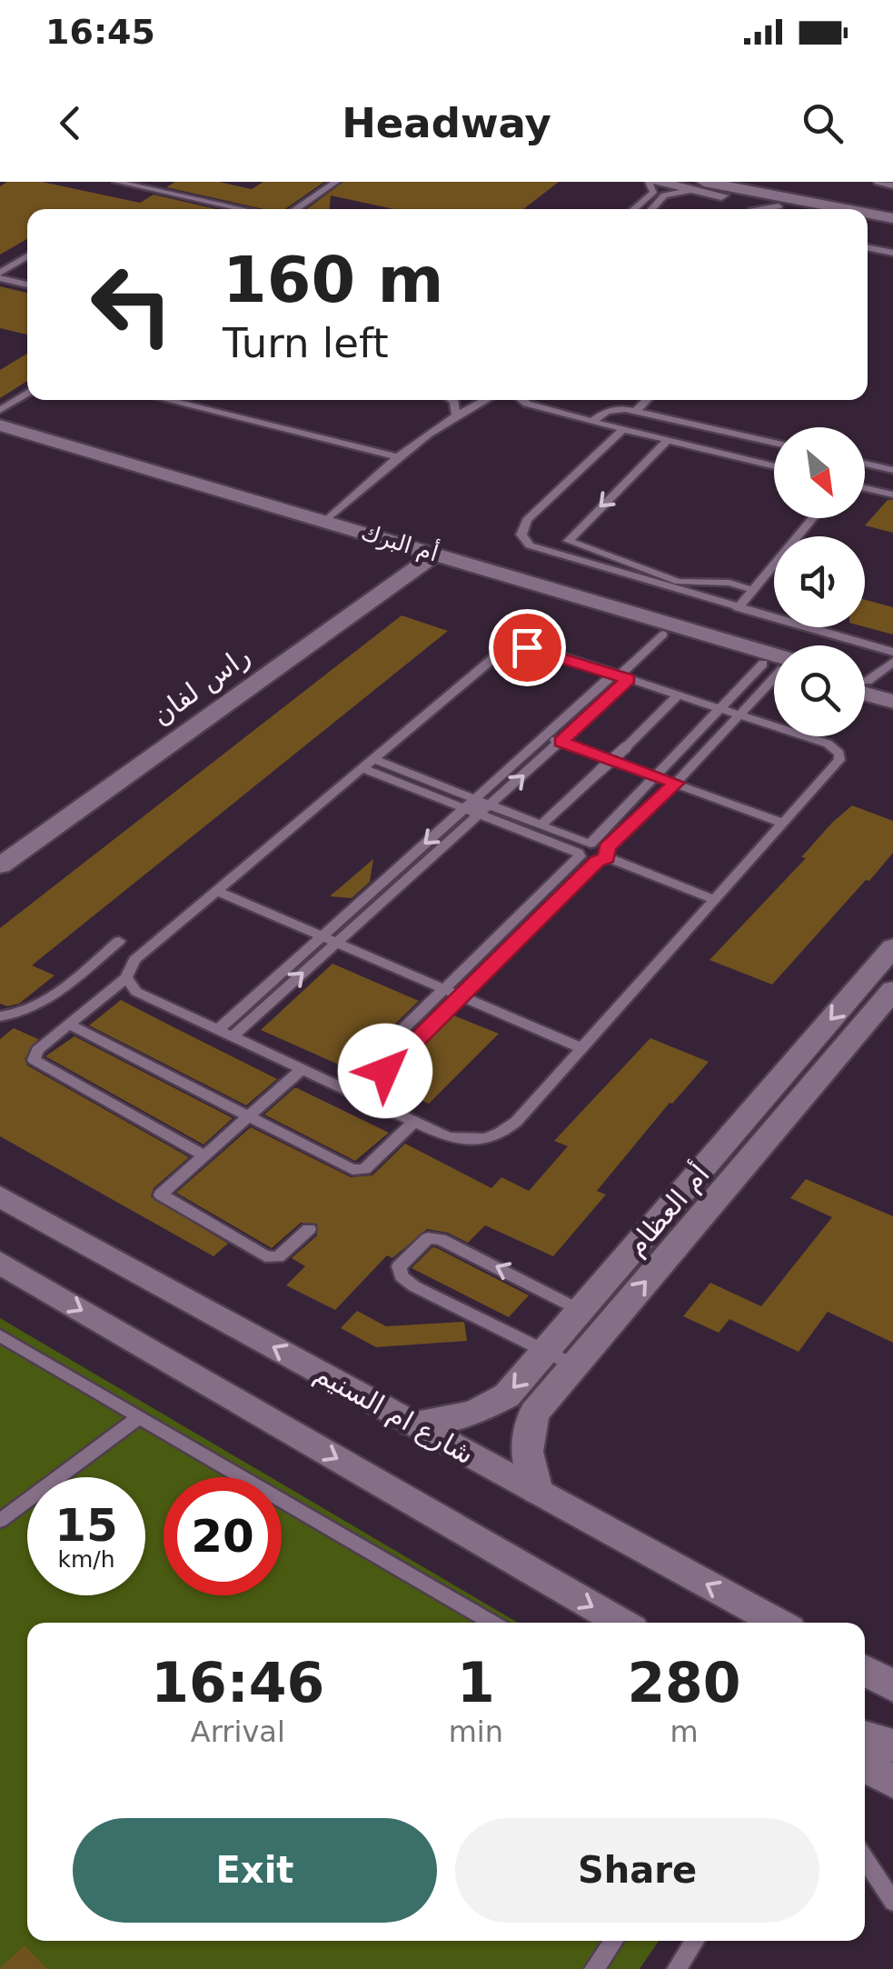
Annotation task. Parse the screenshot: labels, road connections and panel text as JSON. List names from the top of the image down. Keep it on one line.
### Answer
{"streets":{"street":["أم البرك","راس لفان","أم العظام","شارع ام السنيم"]},"crossings":[["أم البرك","راس لفان"],["أم العظام","شارع ام السنيم"]],"north":"bottom right","page":{"status":"16:45","header":"Headway","turn":["160 m","Turn left"],"speed":"15 km/h","limit":"20","eta":["16:46","Arrival","1","min","280","m"],"buttons":["Exit","Share"]}}
